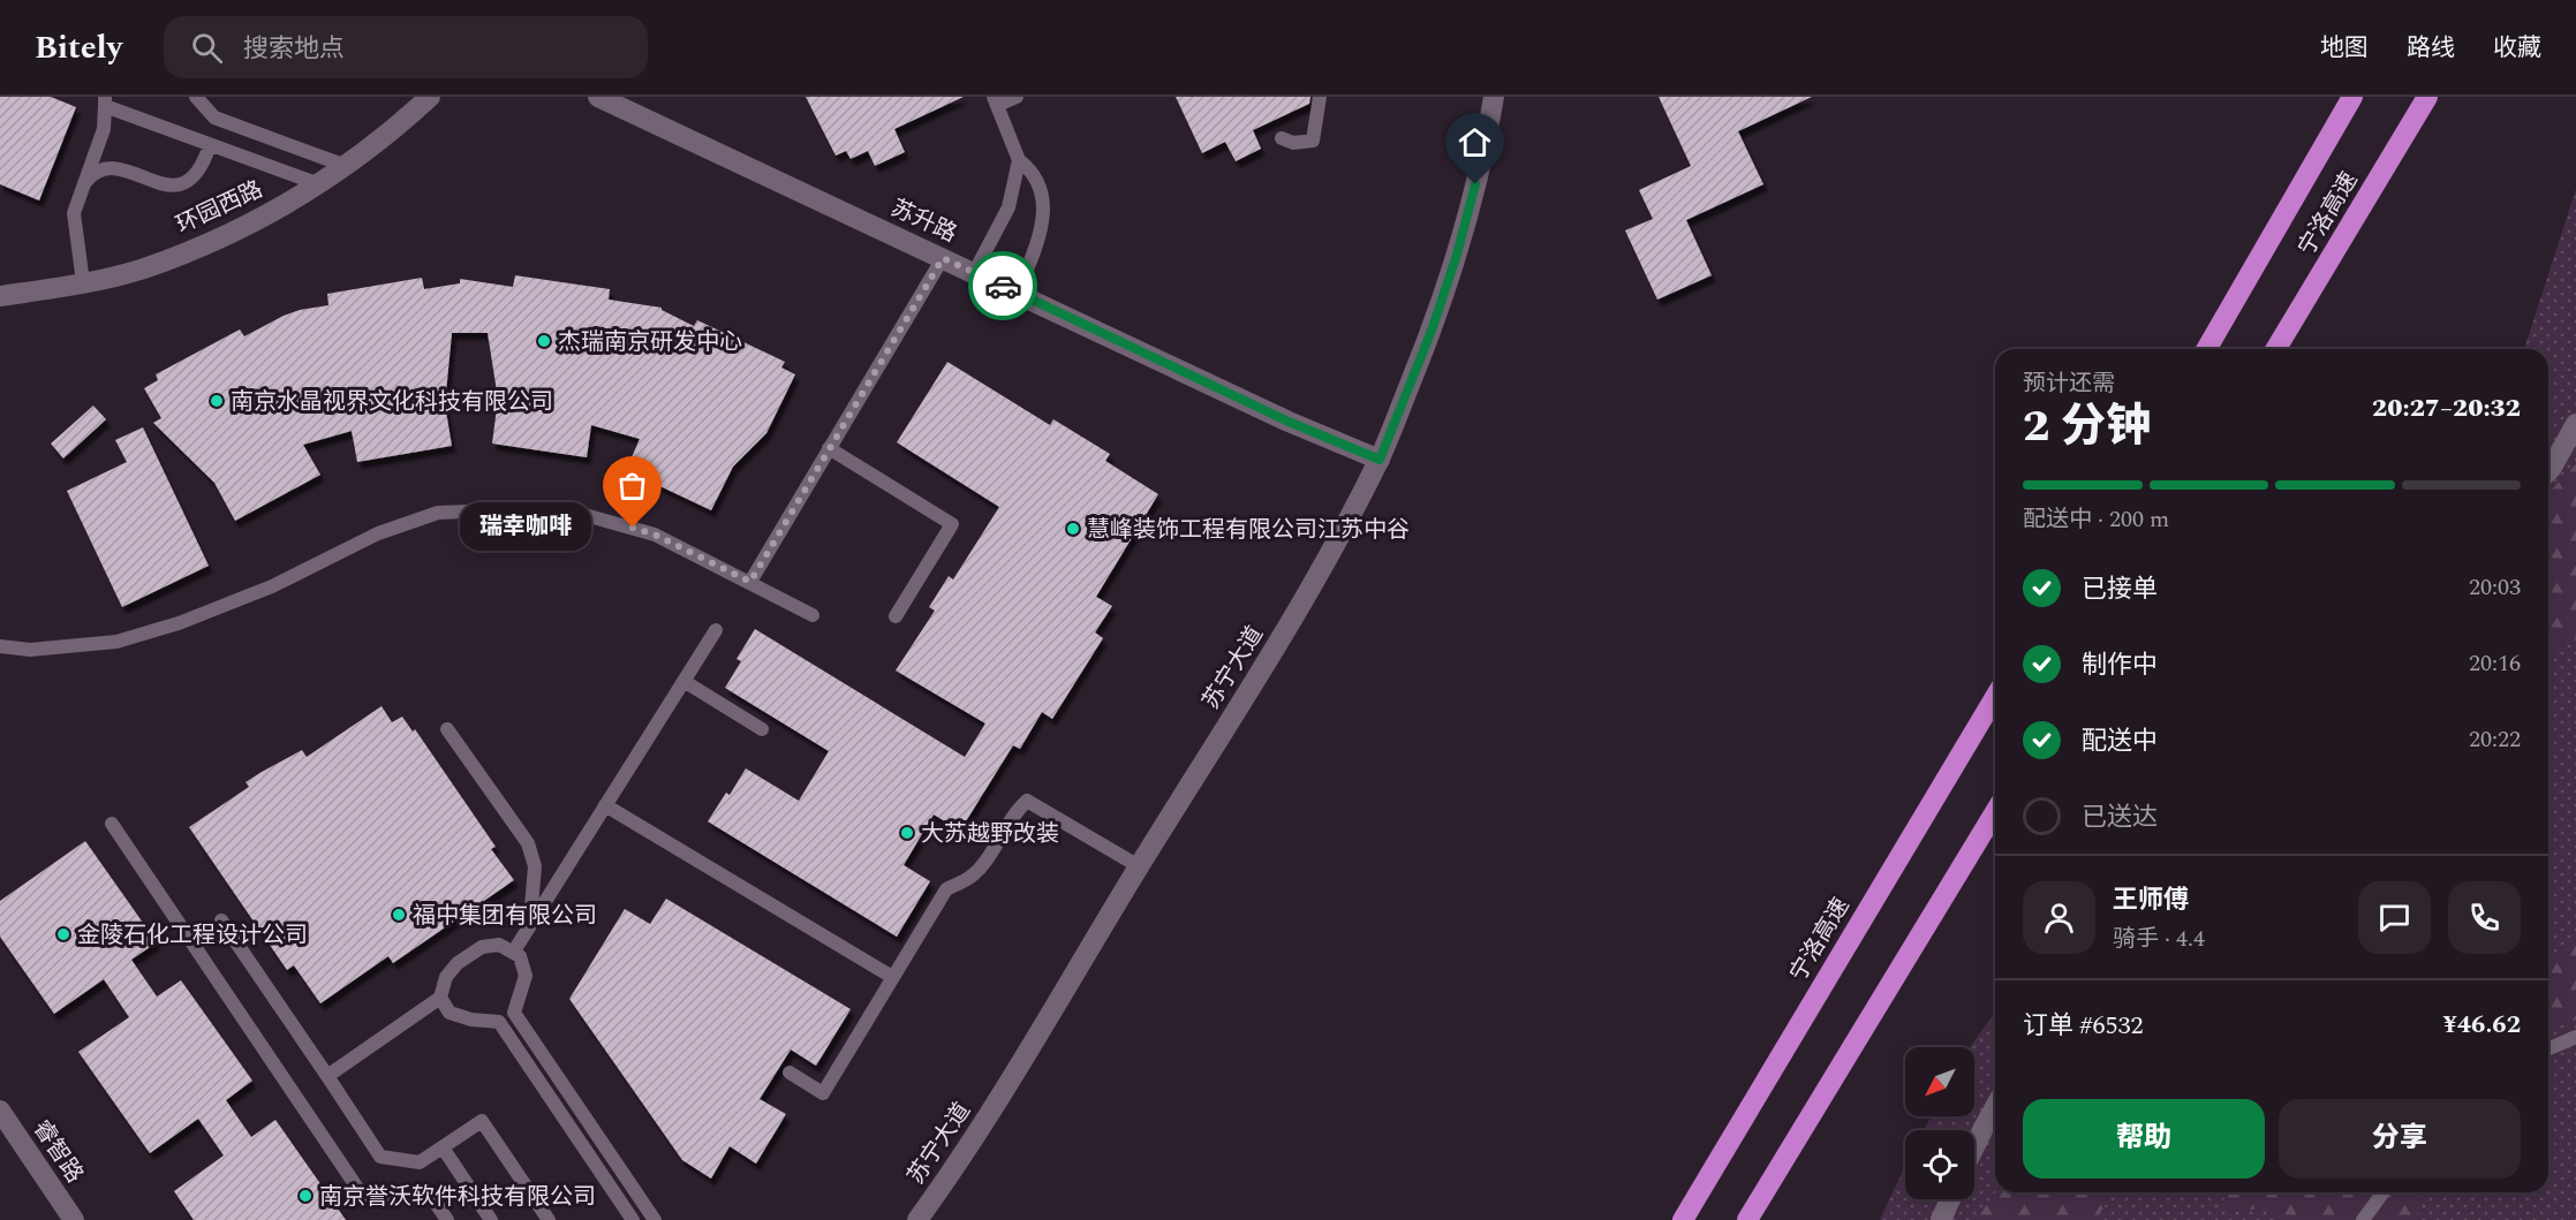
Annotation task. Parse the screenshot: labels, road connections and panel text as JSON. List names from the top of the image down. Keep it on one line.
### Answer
{"streets":{"highway":["宁洛高速"],"street":["环园西路","苏升路","苏宁大道","睿智路"]},"crossings":[["苏升路","苏宁大道"]],"places":["杰瑞南京研发中心","南京水晶视界文化科技有限公司","瑞幸咖啡","慧峰装饰工程有限公司江苏中谷","大苏越野改装","福中集团有限公司","金陵石化工程设计公司","南京誉沃软件科技有限公司"],"north":"bottom left","page":{"header":"Bitely","search":"搜索地点","nav":["地图","路线","收藏"],"heading":["2 分钟","预计还需","20:27–20:32"],"panel":["王师傅","骑手 · 4.4","订单 #6532","¥46.62"],"bar":"配送中 · 200 m","bubble":"瑞幸咖啡","list":[["已接单","20:03"],["制作中","20:16"],["配送中","20:22"],"已送达"],"buttons":["帮助","分享"]}}
